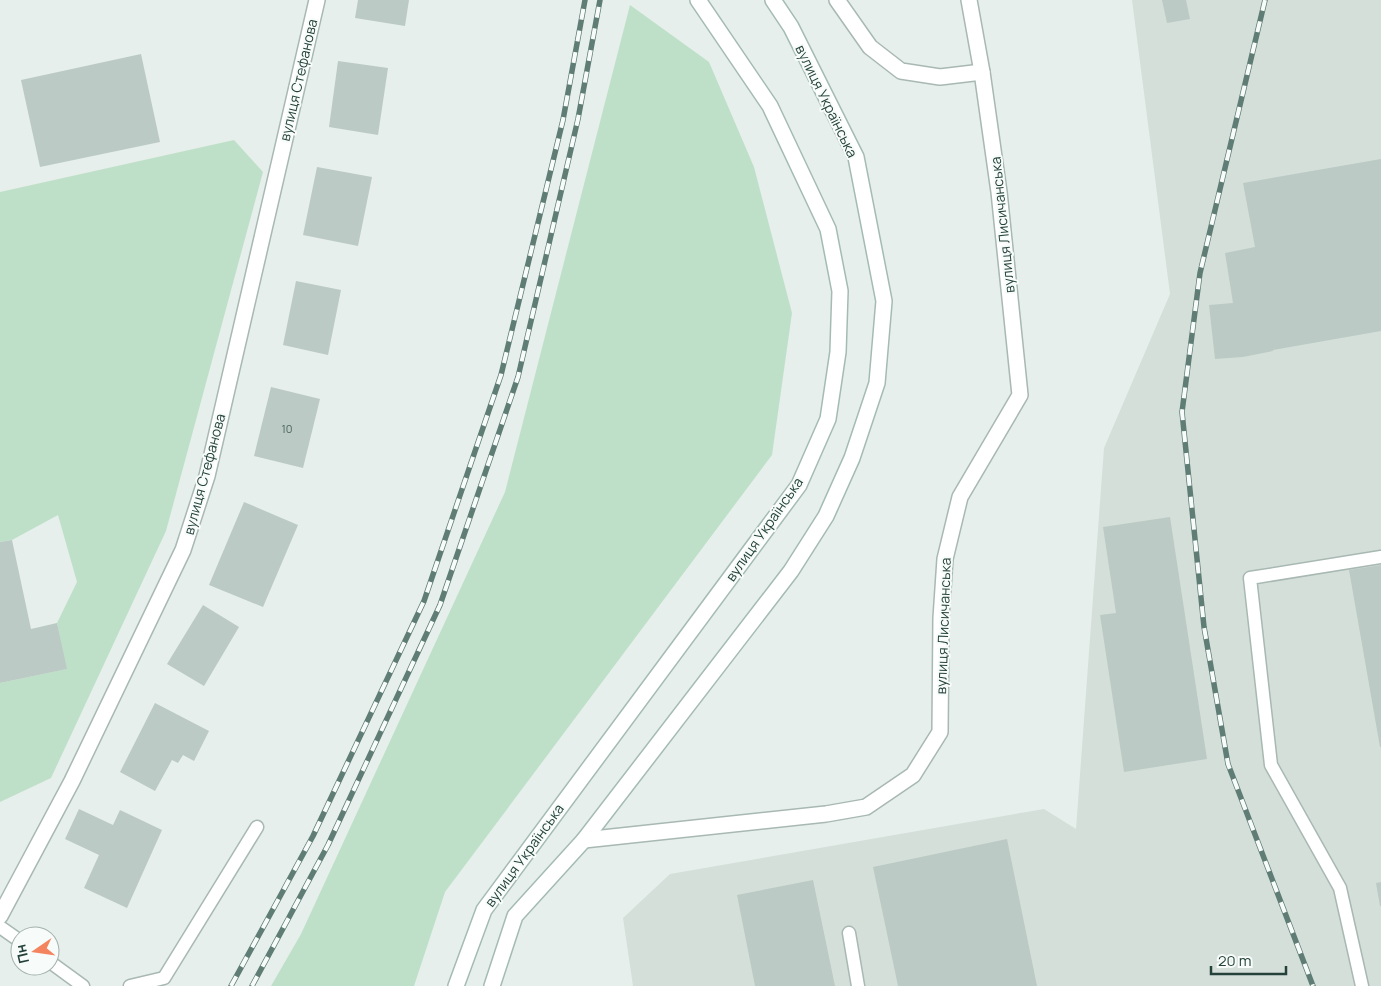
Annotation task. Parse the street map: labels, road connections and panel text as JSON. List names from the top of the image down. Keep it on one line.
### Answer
{"streets":{"street":["вулиця Стефанова","вулиця Українська","вулиця Лисичанська"]},"crossings":[["вулиця Українська","вулиця Лисичанська"]],"house_numbers":["10"],"scale_bar":"20 m","north":"left"}
